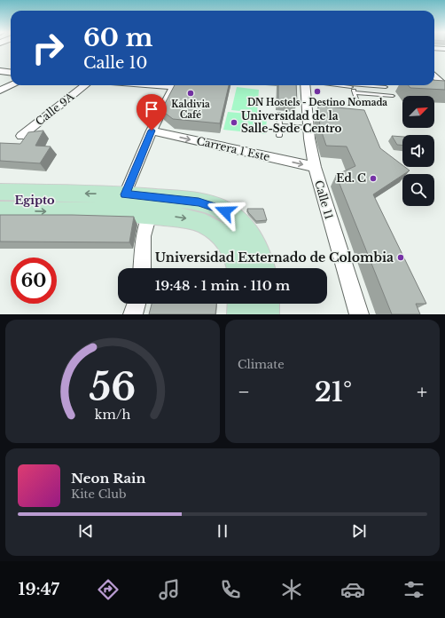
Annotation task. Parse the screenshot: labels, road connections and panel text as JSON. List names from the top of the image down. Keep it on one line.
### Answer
{"streets":{"street":["Calle 9A","Carrera 1 Este","Calle 11"]},"crossings":[["Carrera 1 Este","Calle 11"]],"one_way":["Carrera 1 Este"],"districts":["Egipto"],"places":["DN Hostels - Destino Nomada","Kaldivia Café","Universidad de la Salle-Sede Centro","Ed. C","Universidad Externado de Colombia"],"north":"top right","page":{"turn":["60 m","Calle 10"],"limit":"60","trip":"19:48 · 1 min · 110 m","tile":"Climate","heat":["−","21°","+"],"song":["Neon Rain","Kite Club"],"tabs":"19:47","gauge":["56","km/h"]}}
